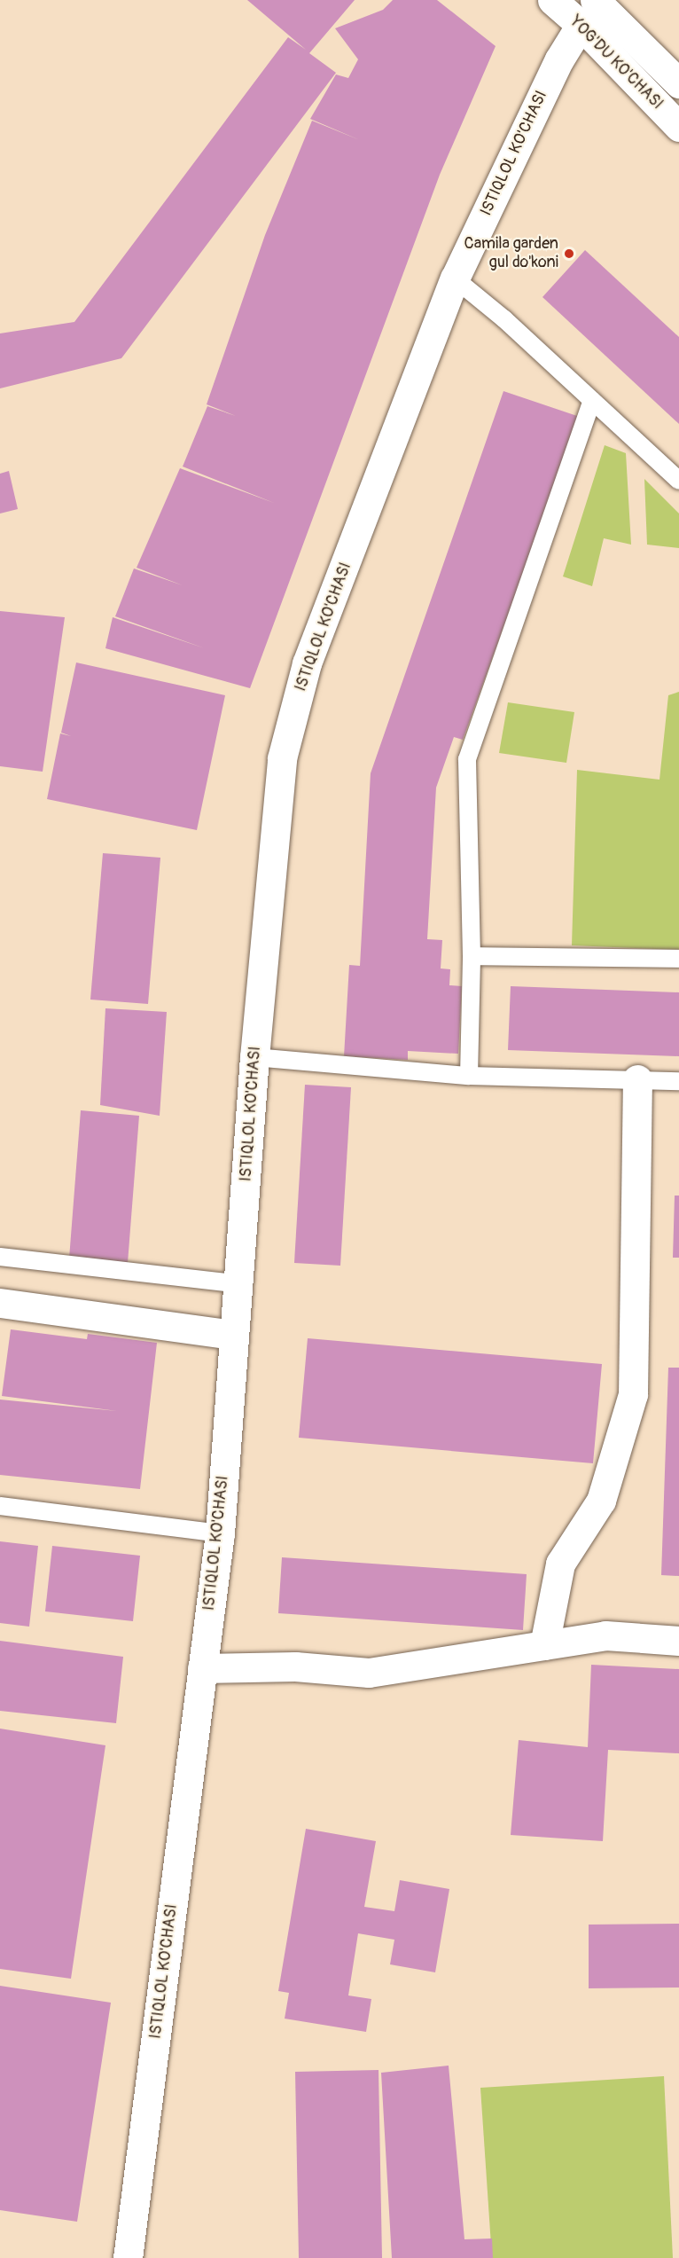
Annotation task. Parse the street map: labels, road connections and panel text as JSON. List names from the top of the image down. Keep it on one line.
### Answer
{"streets":{"street":["YOG'DU KO'CHASI","ISTIQLOL KO'CHASI"]},"crossings":[["YOG'DU KO'CHASI","ISTIQLOL KO'CHASI"]],"places":["Camila garden gul do'koni"]}
